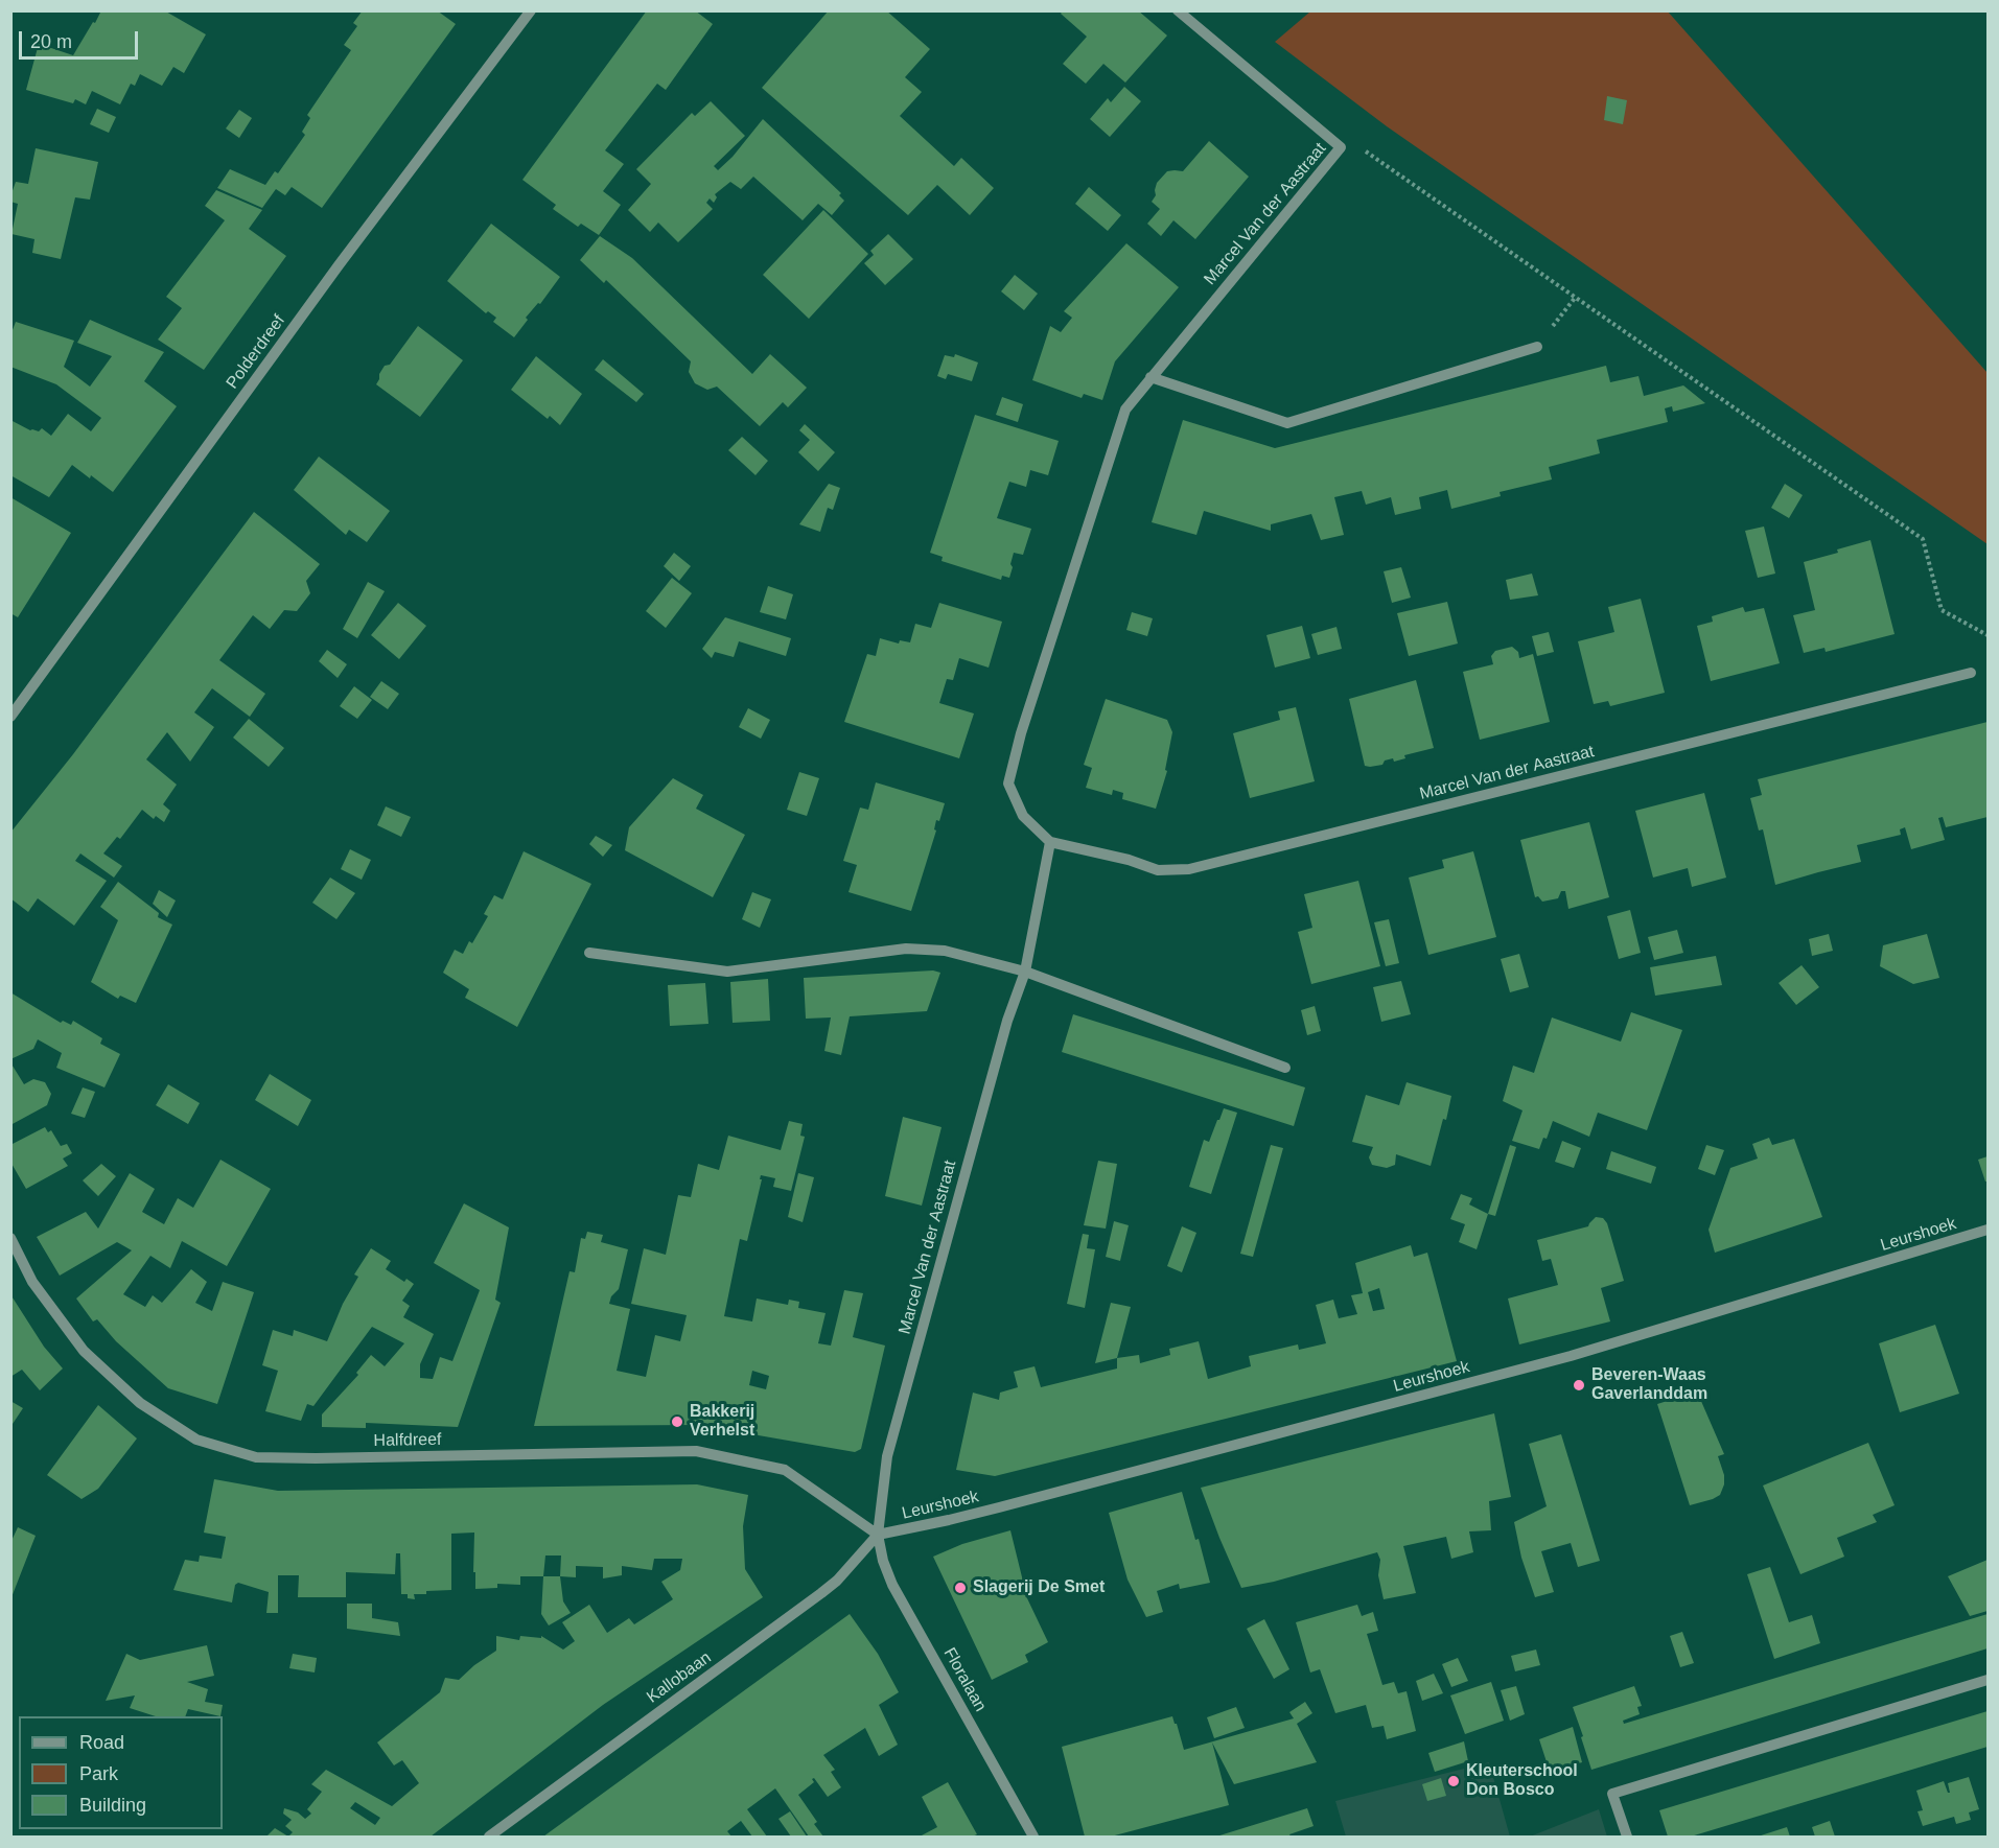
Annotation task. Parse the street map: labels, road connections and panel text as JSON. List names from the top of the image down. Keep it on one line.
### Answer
{"streets":{"street":["Marcel Van der Aastraat","Polderdreef","Leurshoek","Halfdreef","Kallobaan","Floralaan"]},"crossings":[["Marcel Van der Aastraat","Leurshoek"],["Marcel Van der Aastraat","Halfdreef"],["Marcel Van der Aastraat","Kallobaan"],["Marcel Van der Aastraat","Floralaan"],["Leurshoek","Halfdreef"],["Leurshoek","Kallobaan"],["Leurshoek","Floralaan"],["Halfdreef","Kallobaan"],["Halfdreef","Floralaan"],["Kallobaan","Floralaan"]],"places":["Beveren-Waas Gaverlanddam","Bakkerij Verhelst","Slagerij De Smet","Kleuterschool Don Bosco"],"legend":["Road","Park","Building"],"scale_bar":"20 m"}
